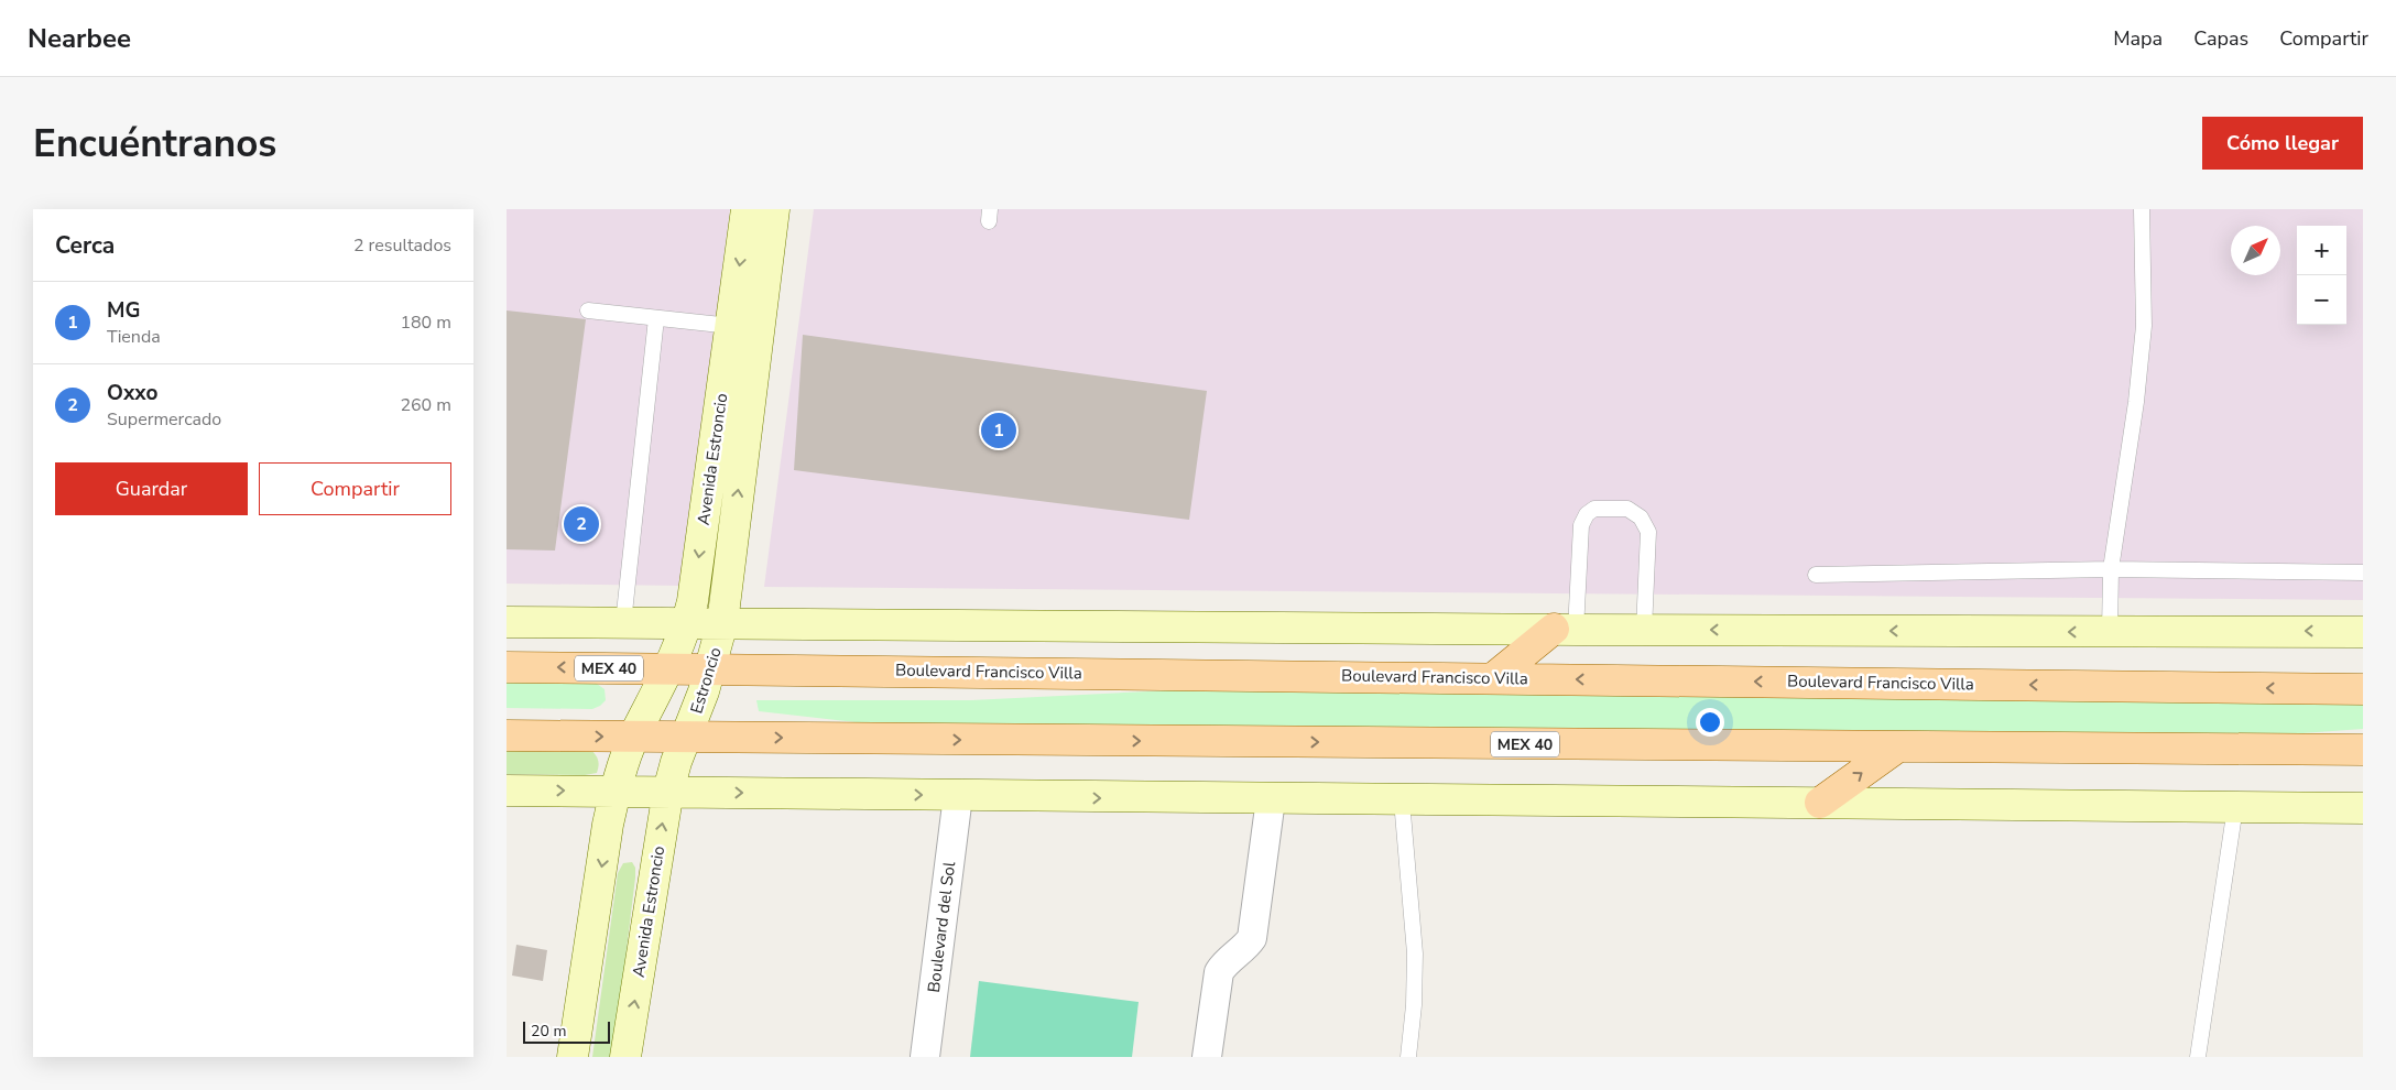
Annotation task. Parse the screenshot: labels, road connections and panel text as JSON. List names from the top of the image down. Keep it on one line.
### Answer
{"streets":{"main road":["MEX 40","Boulevard Francisco Villa"],"street":["Avenida Estroncio","Estroncio","Boulevard del Sol"]},"crossings":[["Avenida Estroncio","MEX 40"],["Avenida Estroncio","Boulevard Francisco Villa"],["Avenida Estroncio","Estroncio"],["MEX 40","Estroncio"],["Boulevard Francisco Villa","Estroncio"]],"scale_bar":"20 m","north":"top right","page":{"header":"Nearbee","nav":["Mapa","Capas","Compartir"],"buttons":["Cómo llegar",["Guardar","Compartir"]],"title":"Encuéntranos","heading":["Cerca","2 resultados"],"map_buttons":["+","−"],"list":[{"mark":"1","name":"MG","note":"Tienda","value":"180 m"},{"mark":"2","name":"Oxxo","note":"Supermercado","value":"260 m"}],"pins":["1","2"],"scale":"20 m"}}
